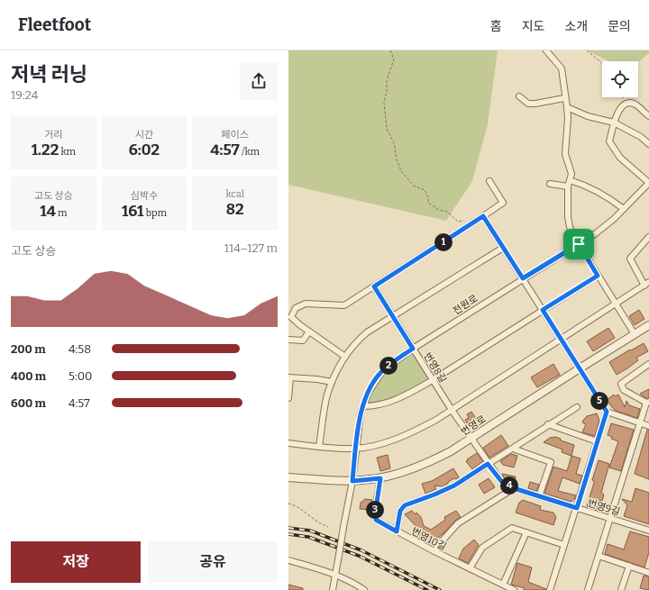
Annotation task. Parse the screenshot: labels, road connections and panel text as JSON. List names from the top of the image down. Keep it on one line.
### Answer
{"streets":{"street":["전원로","번영8길","번영로","번영9길","번영10길"]},"crossings":[["전원로","번영8길"],["전원로","번영로"],["번영8길","번영로"],["번영8길","번영9길"],["번영로","번영9길"],["번영로","번영10길"]],"page":{"header":"Fleetfoot","nav":["홈","지도","소개","문의"],"heading":["저녁 러닝","19:24"],"stats":[["거리","1.22 km"],["시간","6:02"],["페이스","4:57 /km"],["고도 상승","14 m"],["심박수","161 bpm"],["kcal","82"]],"pins":["1","2","5","4","3"],"chart":["고도 상승","114–127 m"],"list":[{"name":"200 m","note":"4:58"},{"name":"400 m","note":"5:00"},{"name":"600 m","note":"4:57"}],"buttons":["저장","공유"]}}
